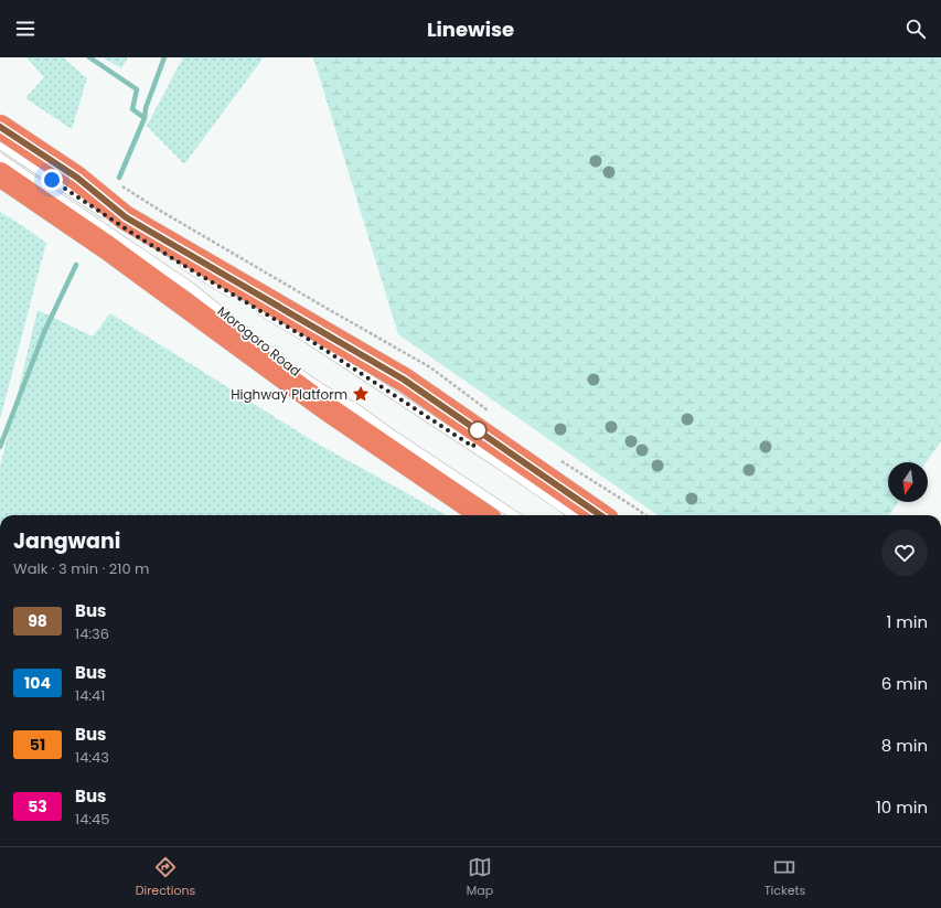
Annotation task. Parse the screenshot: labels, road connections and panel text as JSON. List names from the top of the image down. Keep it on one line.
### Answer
{"streets":{"highway":["Morogoro Road"]},"places":{"place":["Highway Platform"]},"lines":["bus line 98"],"north":"bottom","page":{"header":"Linewise","heading":["Jangwani","Walk · 3 min · 210 m"],"list":[{"mark":"98","name":"Bus","note":"14:36","value":"1 min"},{"mark":"104","name":"Bus","note":"14:41","value":"6 min"},{"mark":"51","name":"Bus","note":"14:43","value":"8 min"},{"mark":"53","name":"Bus","note":"14:45","value":"10 min"}],"tabs":["Directions","Map","Tickets"]}}
